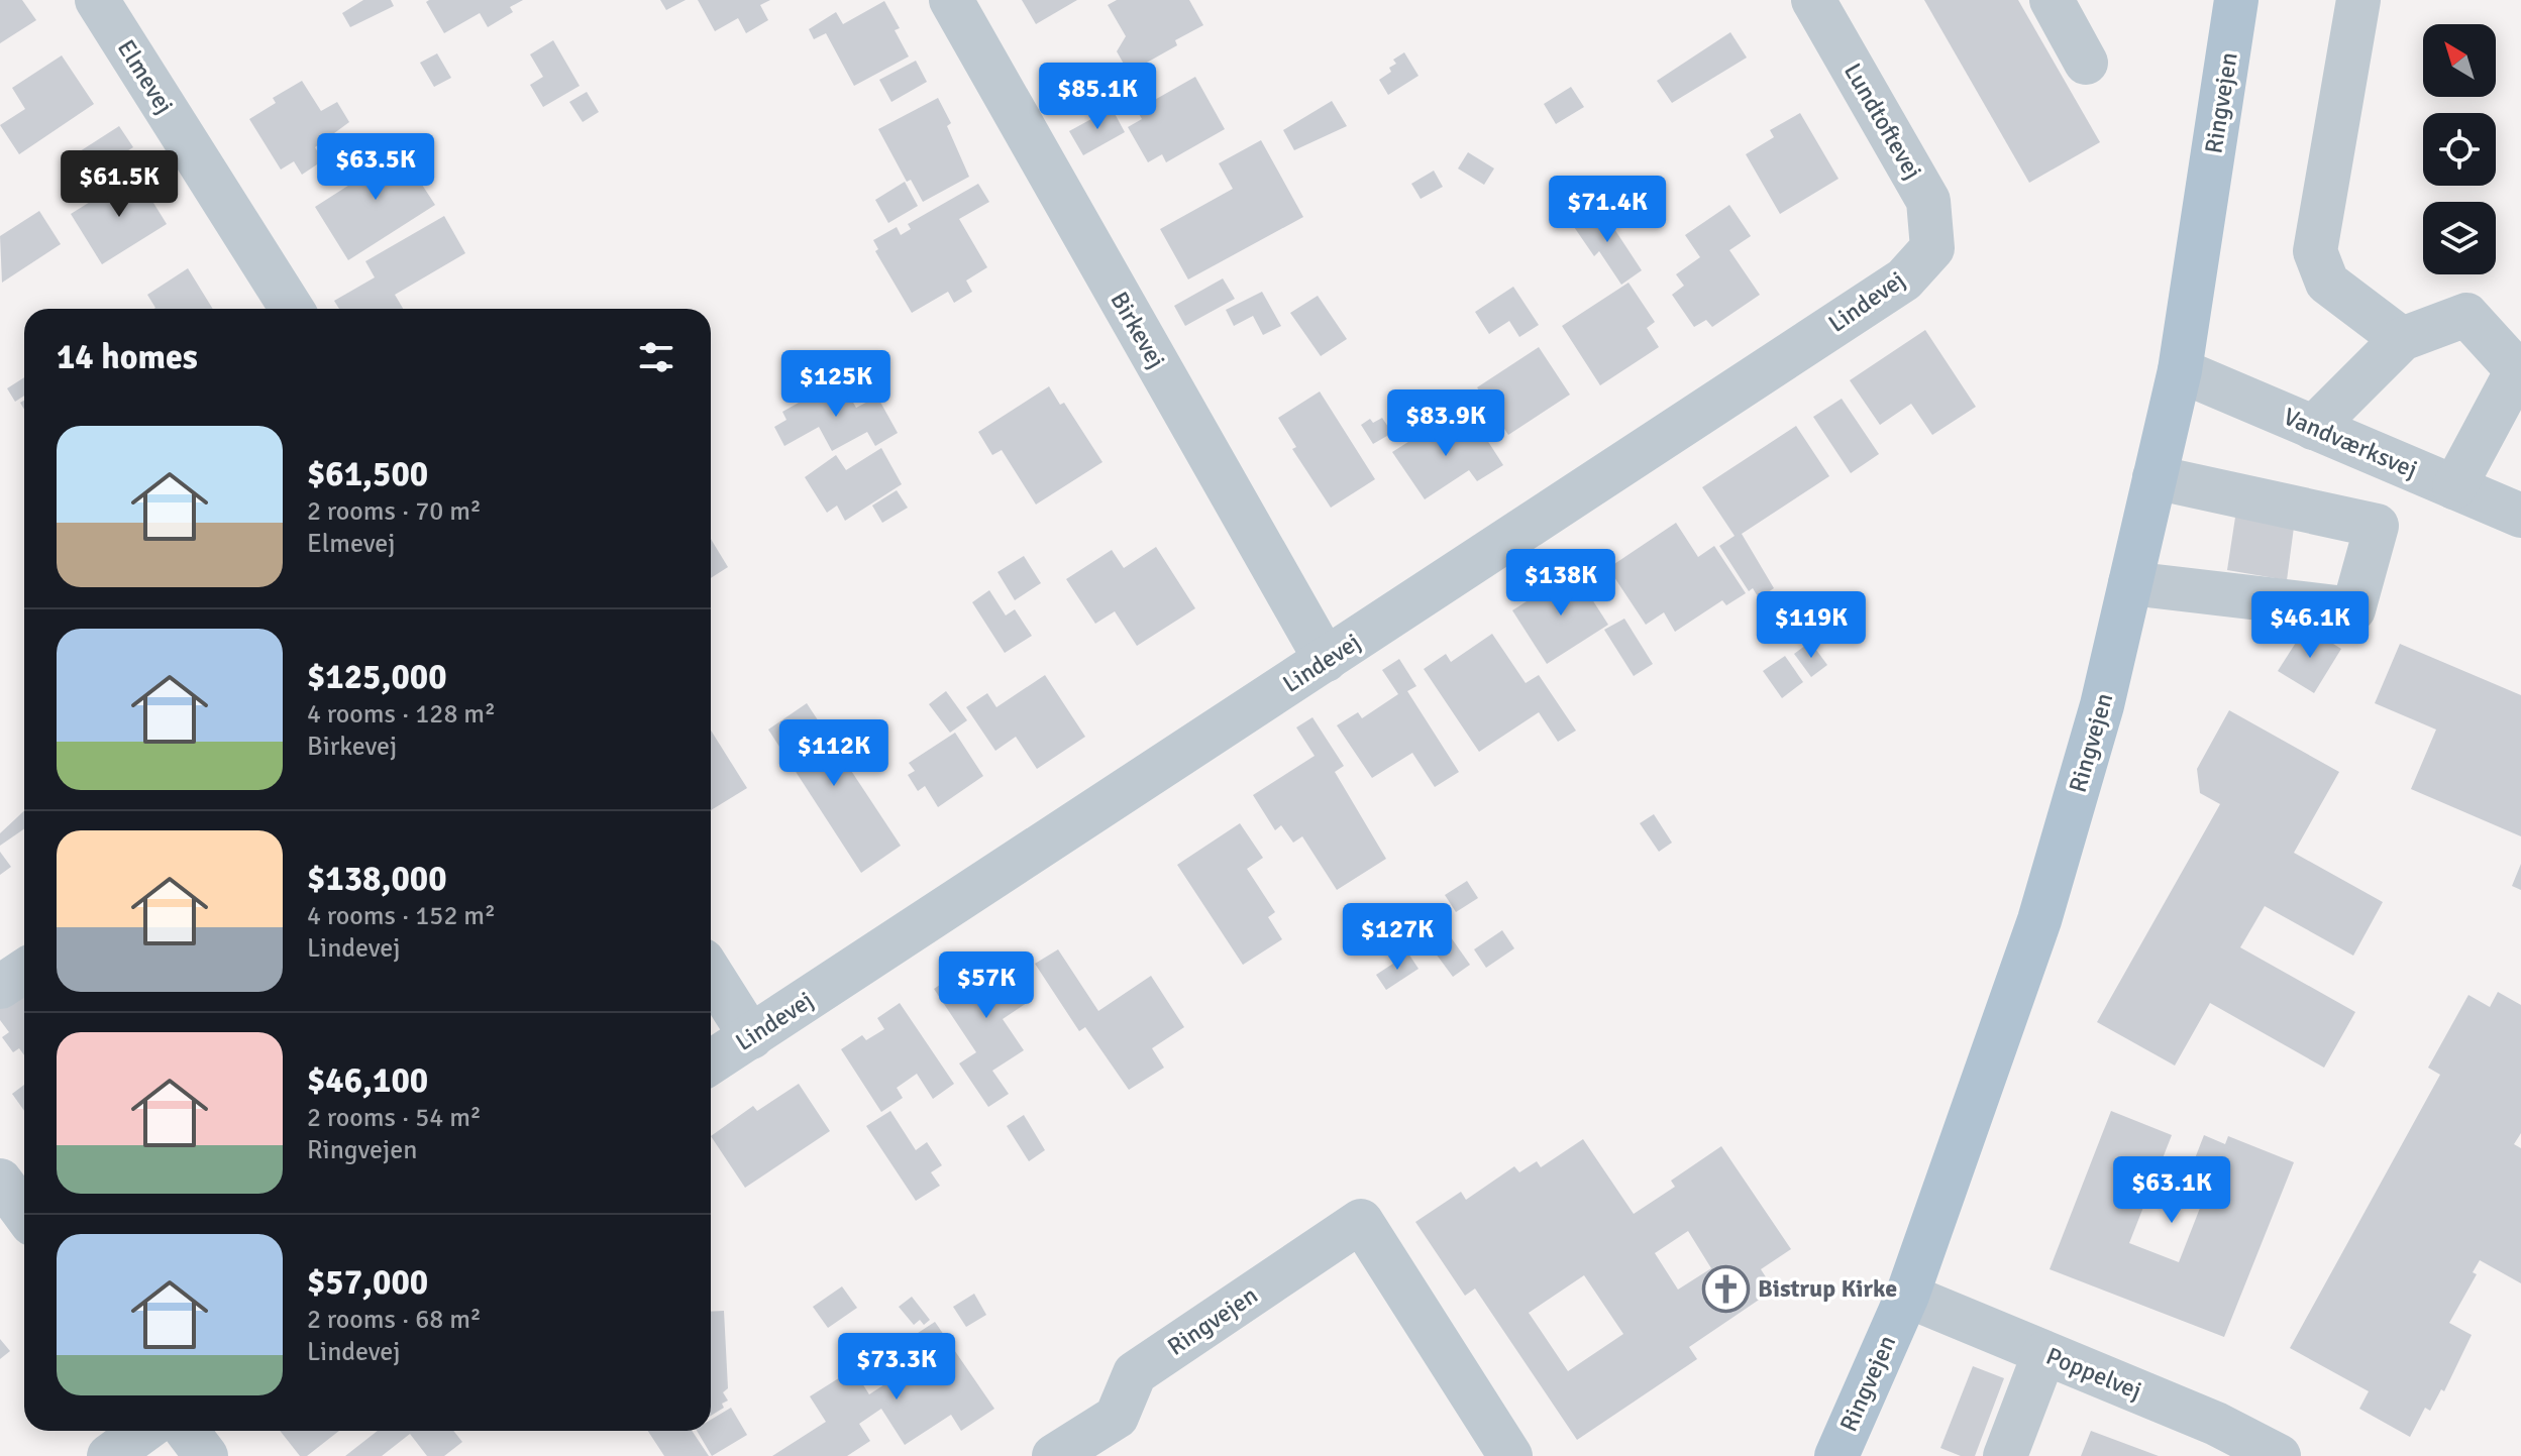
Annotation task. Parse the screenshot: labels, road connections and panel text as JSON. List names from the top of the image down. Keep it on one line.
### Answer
{"streets":{"main road":["Ringvejen"],"street":["Elmevej","Lundtoftevej","Lindevej","Birkevej","Vandværksvej","Poppelvej"]},"crossings":[["Ringvejen","Vandværksvej"],["Ringvejen","Poppelvej"],["Lundtoftevej","Lindevej"],["Lindevej","Birkevej"]],"places":{"church":["Bistrup Kirke"]},"north":"top left","page":{"price":["$85.1K","$63.5K","$61.5K","$71.4K","$125K","$83.9K","$138K","$119K","$46.1K","$112K","$127K","$57K","$63.1K","$73.3K"],"heading":"14 homes","list":[{"name":"$61,500","note":"2 rooms · 70 m² · Elmevej"},{"name":"$125,000","note":"4 rooms · 128 m² · Birkevej"},{"name":"$138,000","note":"4 rooms · 152 m² · Lindevej"},{"name":"$46,100","note":"2 rooms · 54 m² · Ringvejen"},{"name":"$57,000","note":"2 rooms · 68 m² · Lindevej"}]}}
